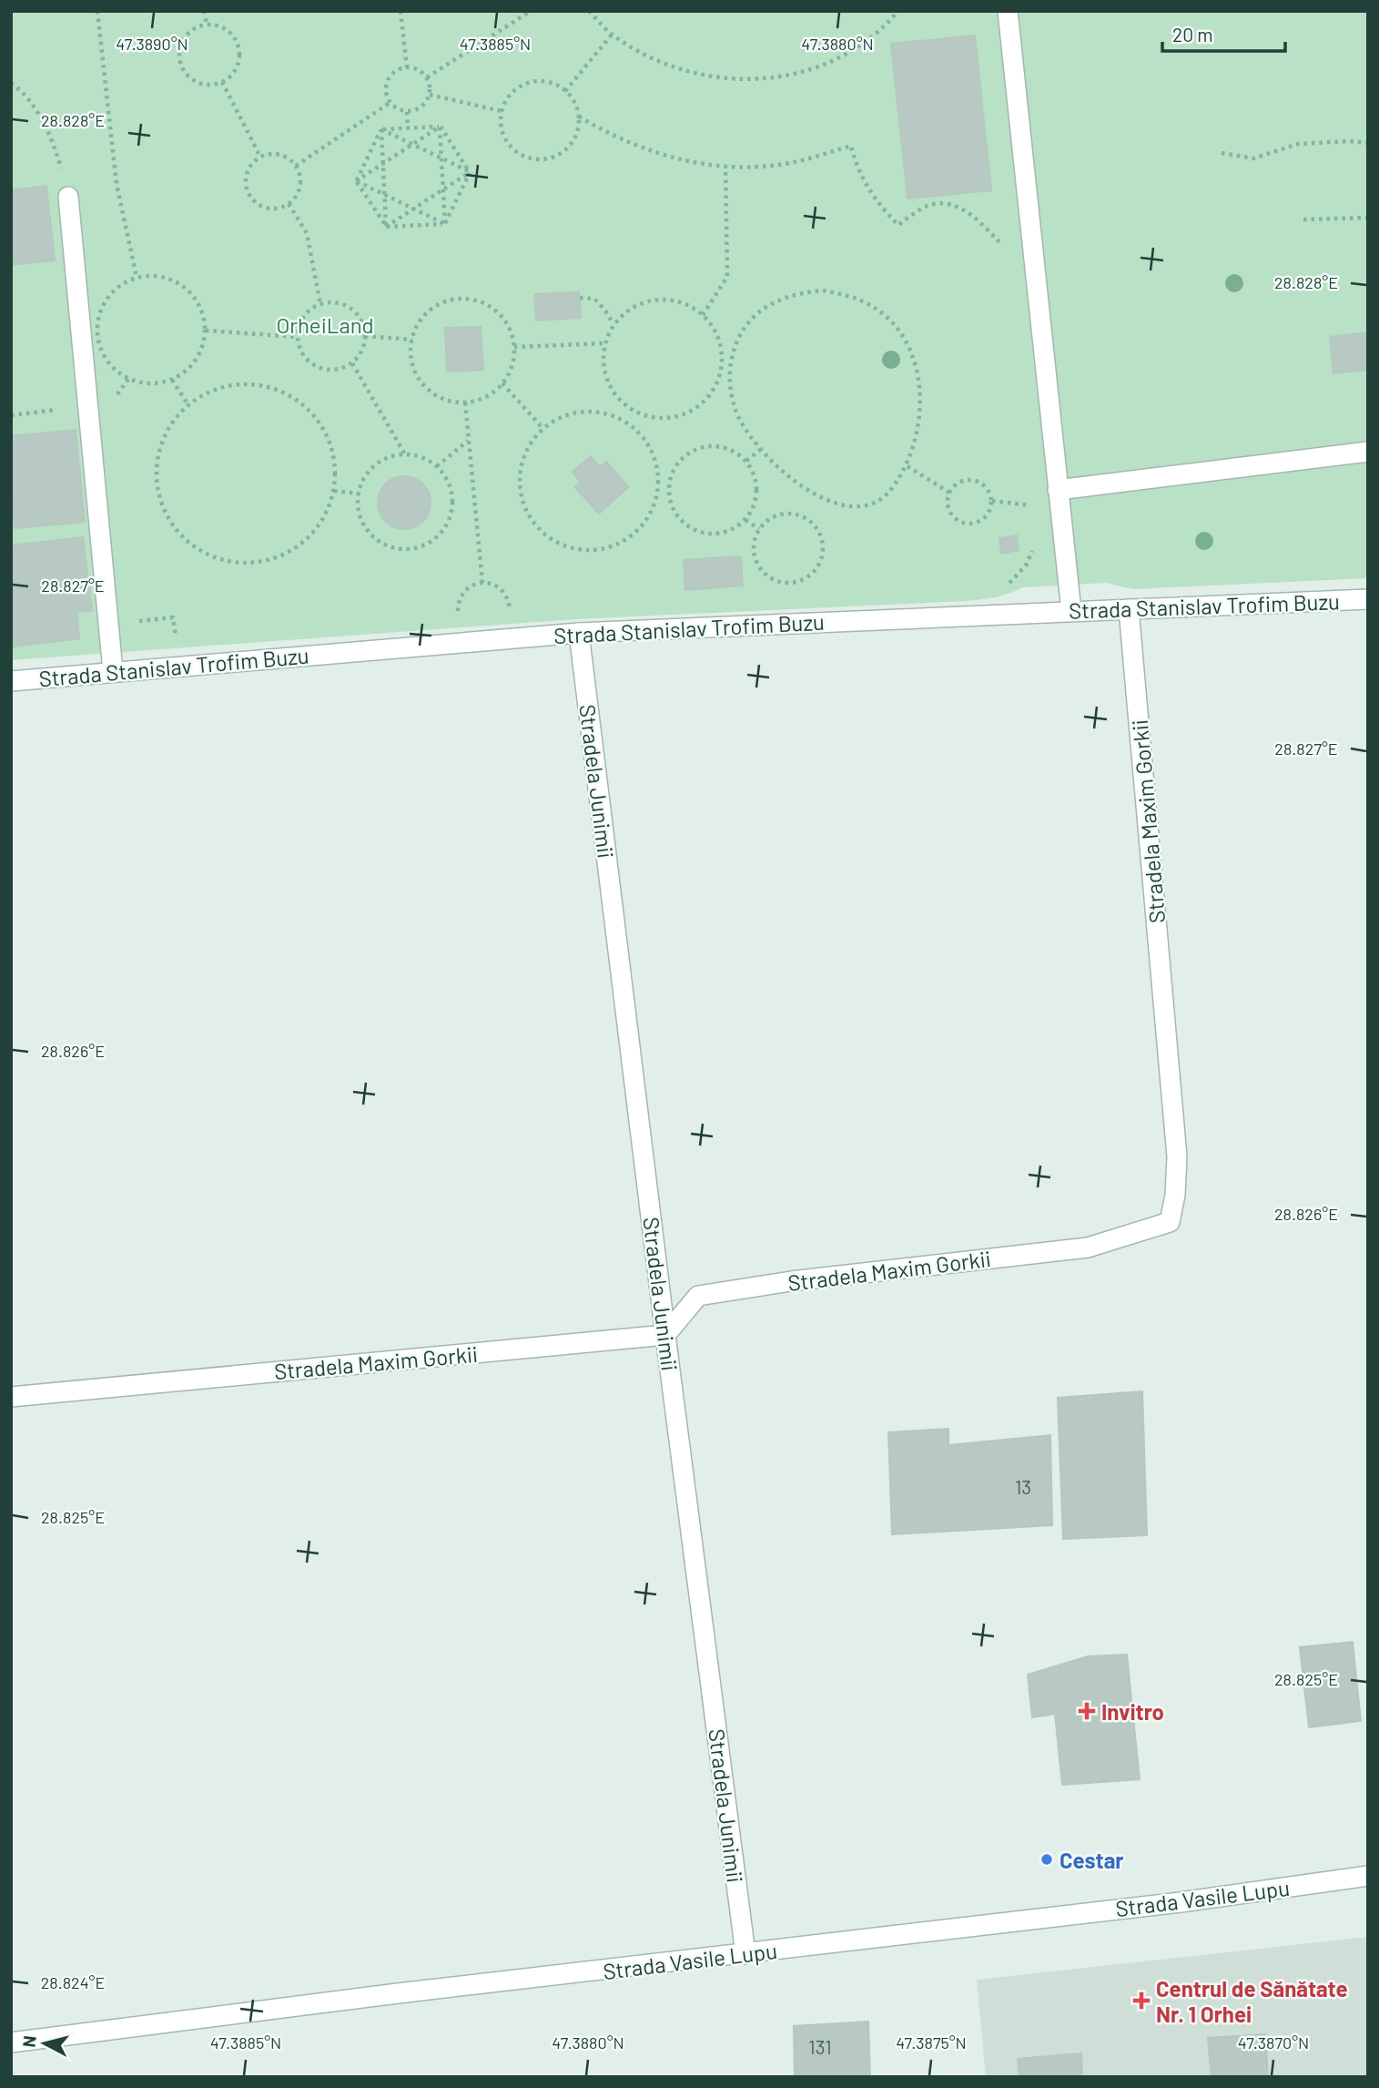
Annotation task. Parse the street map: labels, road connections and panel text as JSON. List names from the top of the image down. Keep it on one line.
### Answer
{"streets":{"street":["Strada Stanislav Trofim Buzu","Stradela Junimii","Stradela Maxim Gorkii","Strada Vasile Lupu"]},"crossings":[["Strada Stanislav Trofim Buzu","Stradela Junimii"],["Strada Stanislav Trofim Buzu","Stradela Maxim Gorkii"],["Stradela Junimii","Stradela Maxim Gorkii"],["Stradela Junimii","Strada Vasile Lupu"]],"parks":["OrheiLand"],"places":{"health":["Invitro","Centrul de Sănătate Nr. 1 Orhei"],"other":["Cestar"]},"house_numbers":["13","131"],"scale_bar":"20 m","north":"left","coordinates":["47.3890°N","47.3885°N","47.3880°N","28.828°E","28.827°E","28.826°E","28.825°E","28.824°E","47.3875°N","47.3870°N"]}
